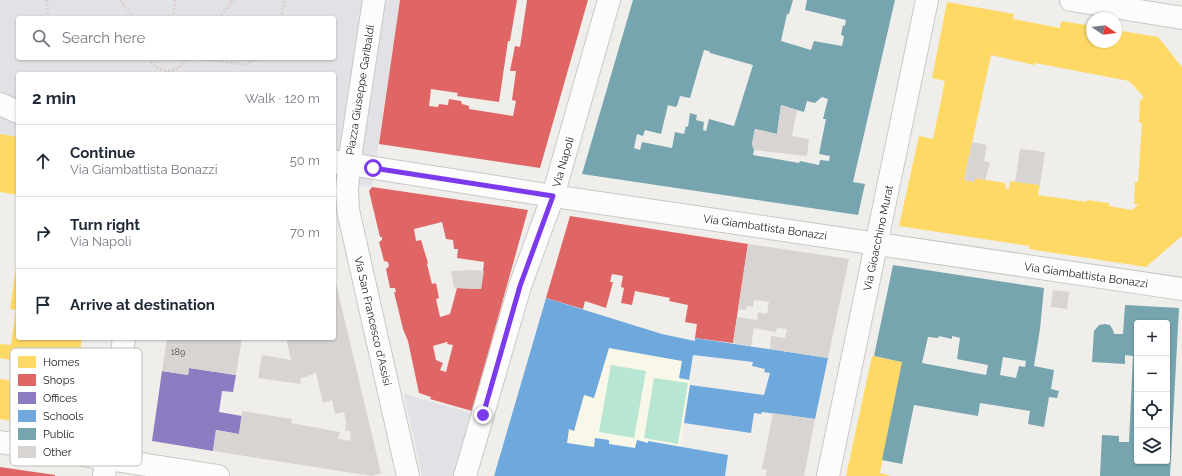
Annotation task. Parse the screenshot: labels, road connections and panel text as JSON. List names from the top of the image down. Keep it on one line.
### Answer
{"streets":{"street":["Piazza Giuseppe Garibaldi","Via Napoli","Via Giambattista Bonazzi","Via Gioacchino Murat","Via San Francesco d'Assisi"]},"crossings":[["Piazza Giuseppe Garibaldi","Via Giambattista Bonazzi"],["Piazza Giuseppe Garibaldi","Via San Francesco d'Assisi"],["Via Napoli","Via Giambattista Bonazzi"],["Via Giambattista Bonazzi","Via Gioacchino Murat"],["Via Giambattista Bonazzi","Via San Francesco d'Assisi"]],"house_numbers":["189"],"legend":["Homes","Shops","Offices","Schools","Public","Other"],"north":"right","page":{"search":"Search here","heading":["2 min","Walk · 120 m"],"list":[["Continue","Via Giambattista Bonazzi","50 m"],["Turn right","Via Napoli","70 m"],"Arrive at destination"],"map_buttons":["+","−"]}}
